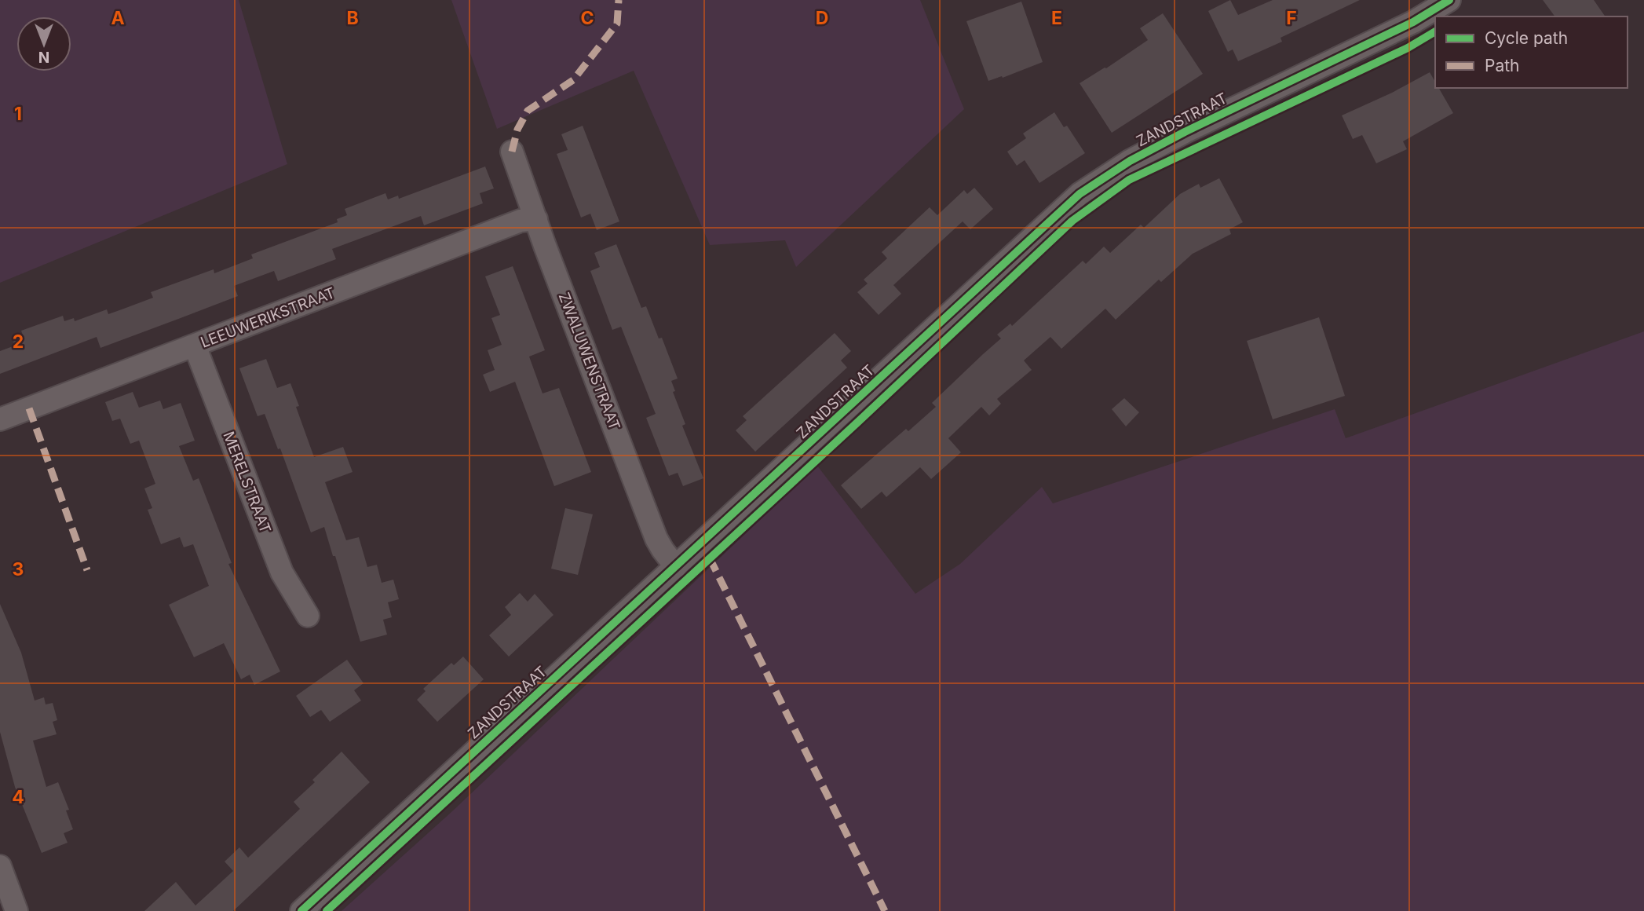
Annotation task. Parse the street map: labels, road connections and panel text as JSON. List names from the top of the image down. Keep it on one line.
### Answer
{"streets":{"street":["ZANDSTRAAT","LEEUWERIKSTRAAT","ZWALUWENSTRAAT","MERELSTRAAT"]},"crossings":[["ZANDSTRAAT","ZWALUWENSTRAAT"],["LEEUWERIKSTRAAT","ZWALUWENSTRAAT"],["LEEUWERIKSTRAAT","MERELSTRAAT"]],"legend":["Cycle path","Path"],"north":"bottom","grid":{"columns":["A","B","C","D","E","F"],"rows":["1","2","3","4"]}}
